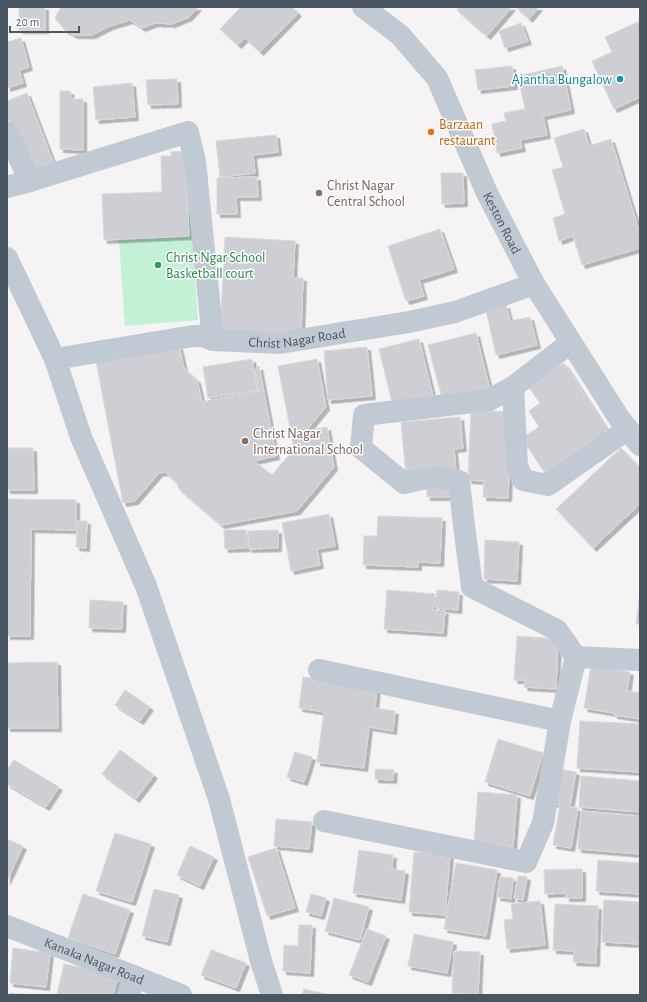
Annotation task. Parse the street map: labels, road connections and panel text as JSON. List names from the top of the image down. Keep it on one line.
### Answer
{"streets":{"street":["Keston Road","Christ Nagar Road","Kanaka Nagar Road"]},"crossings":[["Keston Road","Christ Nagar Road"]],"places":["Ajantha Bungalow","Barzaan restaurant","Christ Nagar Central School","Christ Ngar School Basketball court","Christ Nagar International School"],"scale_bar":"20 m"}
